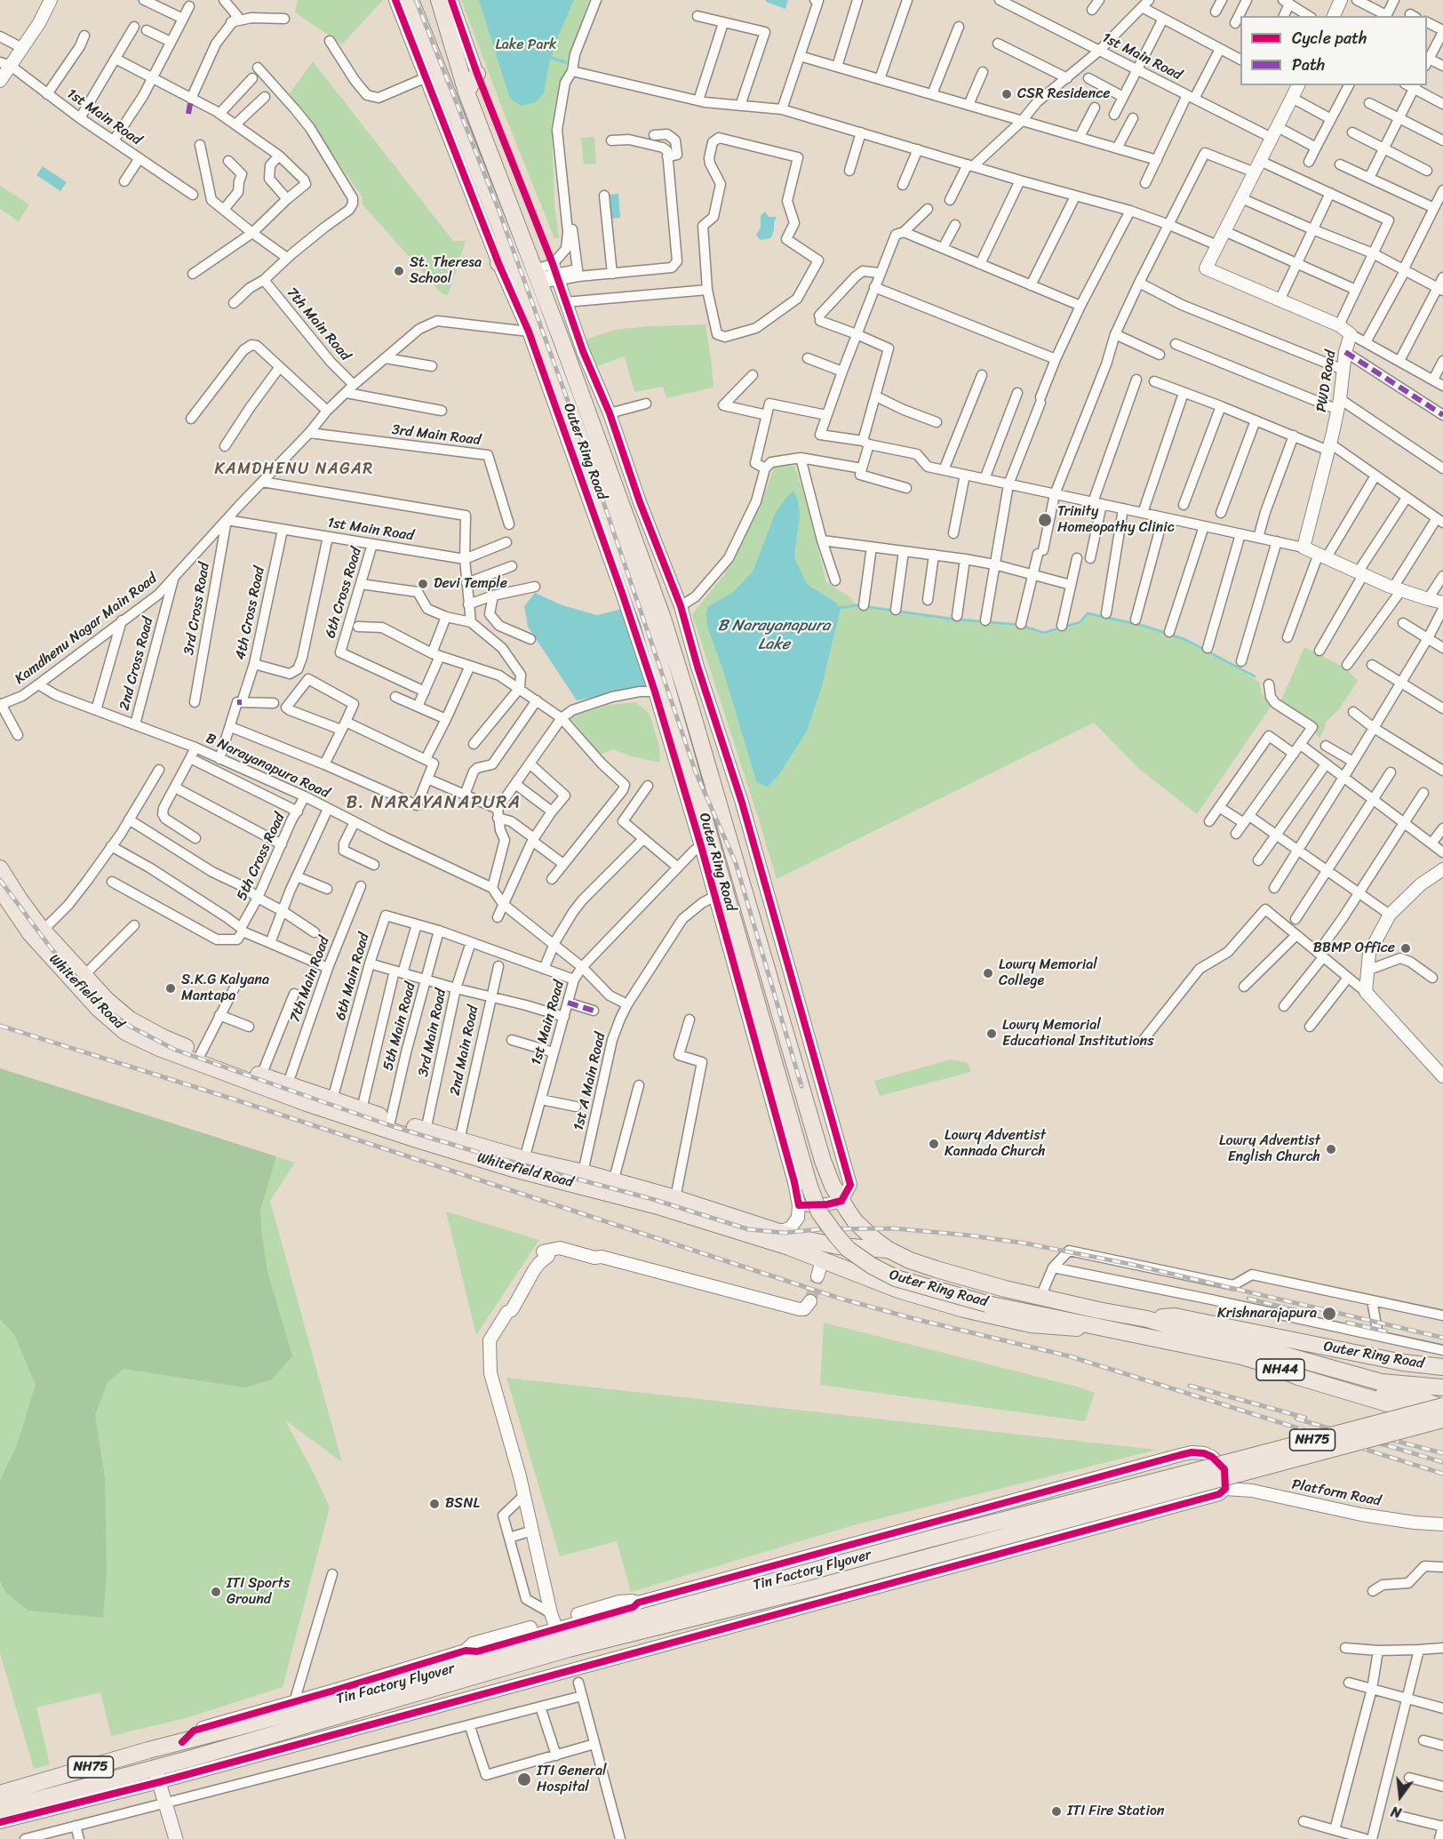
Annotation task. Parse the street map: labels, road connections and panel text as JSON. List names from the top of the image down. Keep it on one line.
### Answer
{"streets":{"main road":["Outer Ring Road","Whitefield Road","NH44","NH75","Tin Factory Flyover"],"street":["1st Main Road","7th Main Road","PWD Road","3rd Main Road","6th Cross Road","3rd Cross Road","4th Cross Road","Kamdhenu Nagar Main Road","2nd Cross Road","B Narayanapura Road","5th Cross Road","6th Main Road","5th Main Road","2nd Main Road","1st A Main Road","Platform Road"]},"crossings":[["1st Main Road","PWD Road"],["1st Main Road","6th Cross Road"],["1st Main Road","3rd Cross Road"],["1st Main Road","4th Cross Road"],["1st Main Road","Kamdhenu Nagar Main Road"],["1st Main Road","B Narayanapura Road"],["1st Main Road","6th Main Road"],["1st Main Road","Whitefield Road"],["7th Main Road","Kamdhenu Nagar Main Road"],["7th Main Road","Whitefield Road"],["3rd Main Road","Kamdhenu Nagar Main Road"],["3rd Main Road","6th Main Road"],["3rd Main Road","Whitefield Road"],["Outer Ring Road","Whitefield Road"],["Outer Ring Road","Tin Factory Flyover"],["3rd Cross Road","Kamdhenu Nagar Main Road"],["Kamdhenu Nagar Main Road","2nd Cross Road"],["Kamdhenu Nagar Main Road","B Narayanapura Road"],["2nd Cross Road","B Narayanapura Road"],["B Narayanapura Road","5th Cross Road"],["B Narayanapura Road","1st A Main Road"],["6th Main Road","Whitefield Road"],["6th Main Road","5th Main Road"],["Whitefield Road","5th Main Road"],["Whitefield Road","2nd Main Road"],["Whitefield Road","1st A Main Road"],["NH75","Tin Factory Flyover"]],"districts":["KAMDHENU NAGAR","B. NARAYANAPURA"],"water":["B Narayanapura Lake"],"parks":["Lake Park"],"places":["CSR Residence","St. Theresa School","Trinity Homeopathy Clinic","Devi Temple","BBMP Office","Lowry Memorial College","S.K.G Kalyana Mantapa","Lowry Memorial Educational Institutions","Lowry Adventist Kannada Church","Lowry Adventist English Church","Krishnarajapura","BSNL","ITI Sports Ground","ITI General Hospital","ITI Fire Station"],"legend":["Cycle path","Path"],"north":"bottom"}
